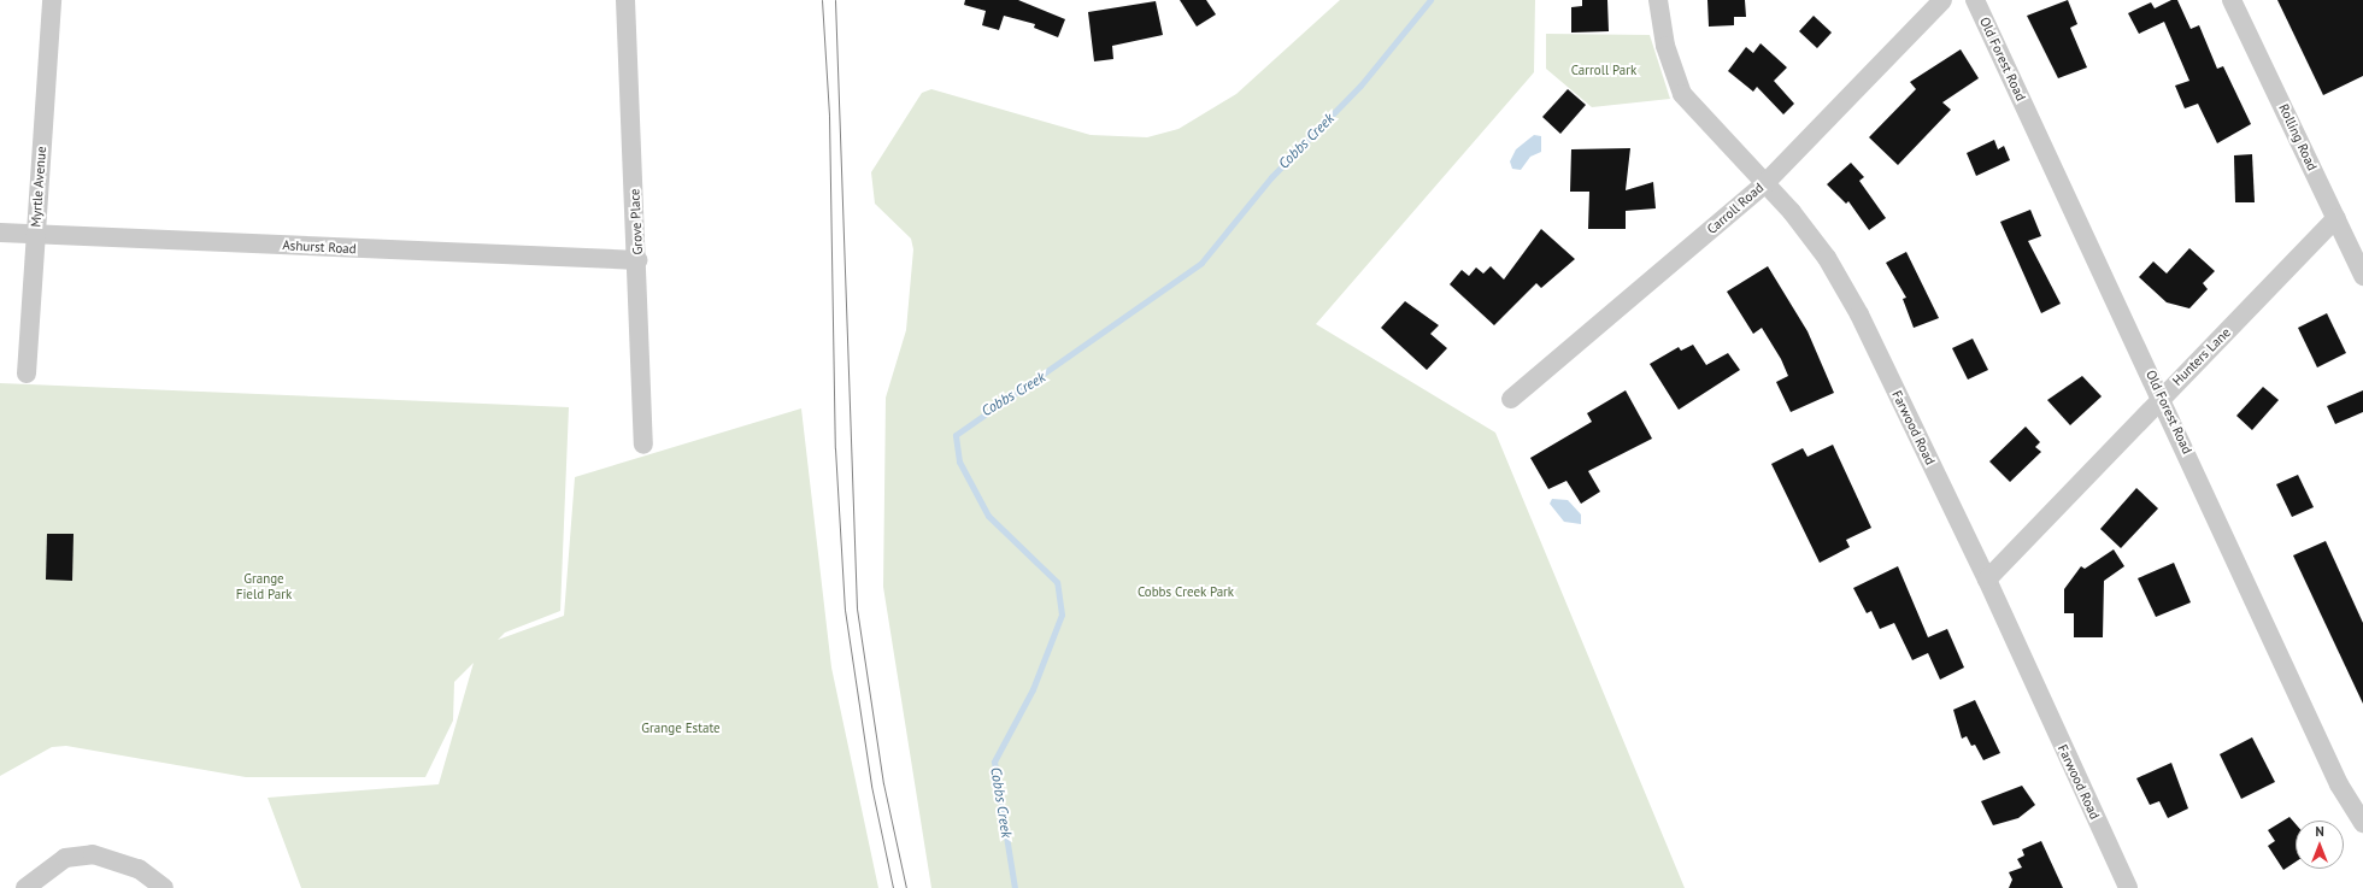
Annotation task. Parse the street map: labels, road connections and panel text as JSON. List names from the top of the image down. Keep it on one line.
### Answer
{"streets":{"street":["Old Forest Road","Rolling Road","Myrtle Avenue","Carroll Road","Grove Place","Ashurst Road","Hunters Lane","Farwood Road"]},"crossings":[["Old Forest Road","Hunters Lane"],["Rolling Road","Hunters Lane"],["Myrtle Avenue","Ashurst Road"],["Carroll Road","Farwood Road"],["Grove Place","Ashurst Road"],["Hunters Lane","Farwood Road"]],"water":["Cobbs Creek"],"parks":["Carroll Park","Grange Field Park","Cobbs Creek Park","Grange Estate"],"north":"top"}
